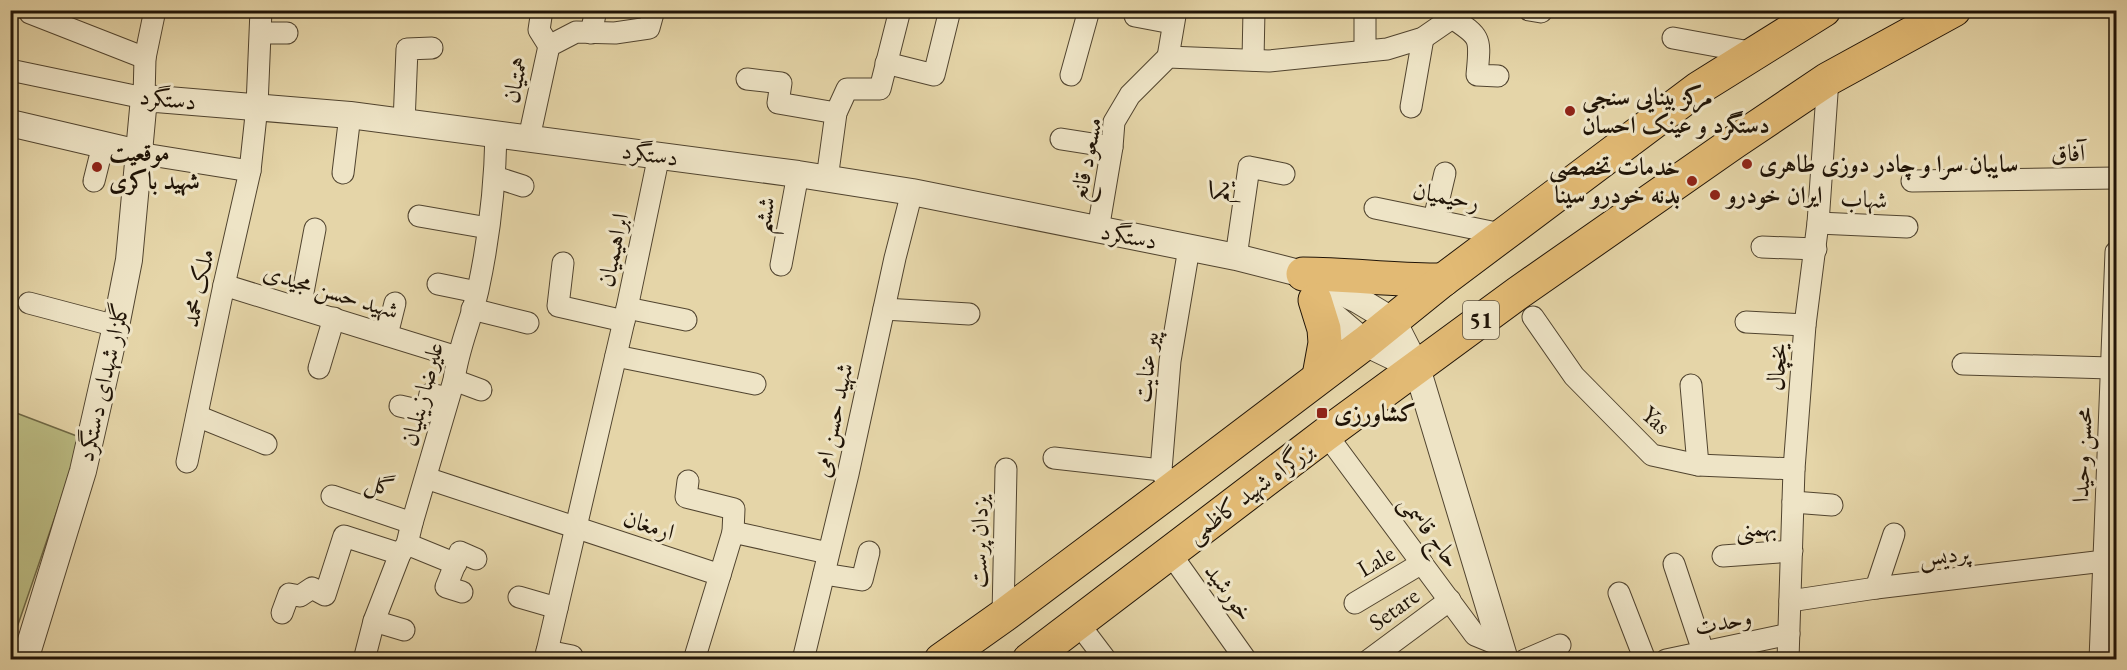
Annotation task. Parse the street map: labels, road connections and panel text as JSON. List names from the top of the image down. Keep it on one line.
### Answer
{"streets":{"highway":["51","بزرگراه شهید کاظمی"],"street":["همتیان","دستگرد","آفاق","مسعود قانع","یکم","رحیمیان","شهاب","ششم","ابراهیمیان","ملک محمد","شهید حسن مجیدی","پیر عنایت","یخچال","گلزار شهدای دستگرد","علیرضا زینلیان","شهید حسن امی","Yas","محسن وحیدا","گل","ارمغان","بهمنی","حاج قاسمی","یزدان پرست","پردیس","Lale","خورشید","Setare","وحدت"]},"crossings":[["همتیان","دستگرد"],["دستگرد","مسعود قانع"],["دستگرد","یکم"],["دستگرد","ششم"],["دستگرد","ابراهیمیان"],["دستگرد","ملک محمد"],["دستگرد","پیر عنایت"],["دستگرد","گلزار شهدای دستگرد"],["دستگرد","علیرضا زینلیان"],["دستگرد","شهید حسن امی"],["دستگرد","بزرگراه شهید کاظمی"],["رحیمیان","بزرگراه شهید کاظمی"],["شهاب","یخچال"],["ابراهیمیان","ارمغان"],["ملک محمد","شهید حسن مجیدی"],["شهید حسن مجیدی","علیرضا زینلیان"],["پیر عنایت","بزرگراه شهید کاظمی"],["یخچال","Yas"],["یخچال","بزرگراه شهید کاظمی"],["یخچال","بهمنی"],["یخچال","پردیس"],["یخچال","وحدت"],["علیرضا زینلیان","گل"],["علیرضا زینلیان","ارمغان"],["محسن وحیدا","پردیس"],["بزرگراه شهید کاظمی","حاج قاسمی"],["بزرگراه شهید کاظمی","یزدان پرست"],["بزرگراه شهید کاظمی","خورشید"],["حاج قاسمی","Lale"],["حاج قاسمی","Setare"]],"places":{"other":["مرکز بینایی سنجی دستگرد و عینک احسان","سایبان سرا و چادر دوزی طاهری","موقعیت شهید باکری","خدمات تخصصی بدنه خودرو سینا","ايران خودرو"],"transit":["کشاورزی"]}}
